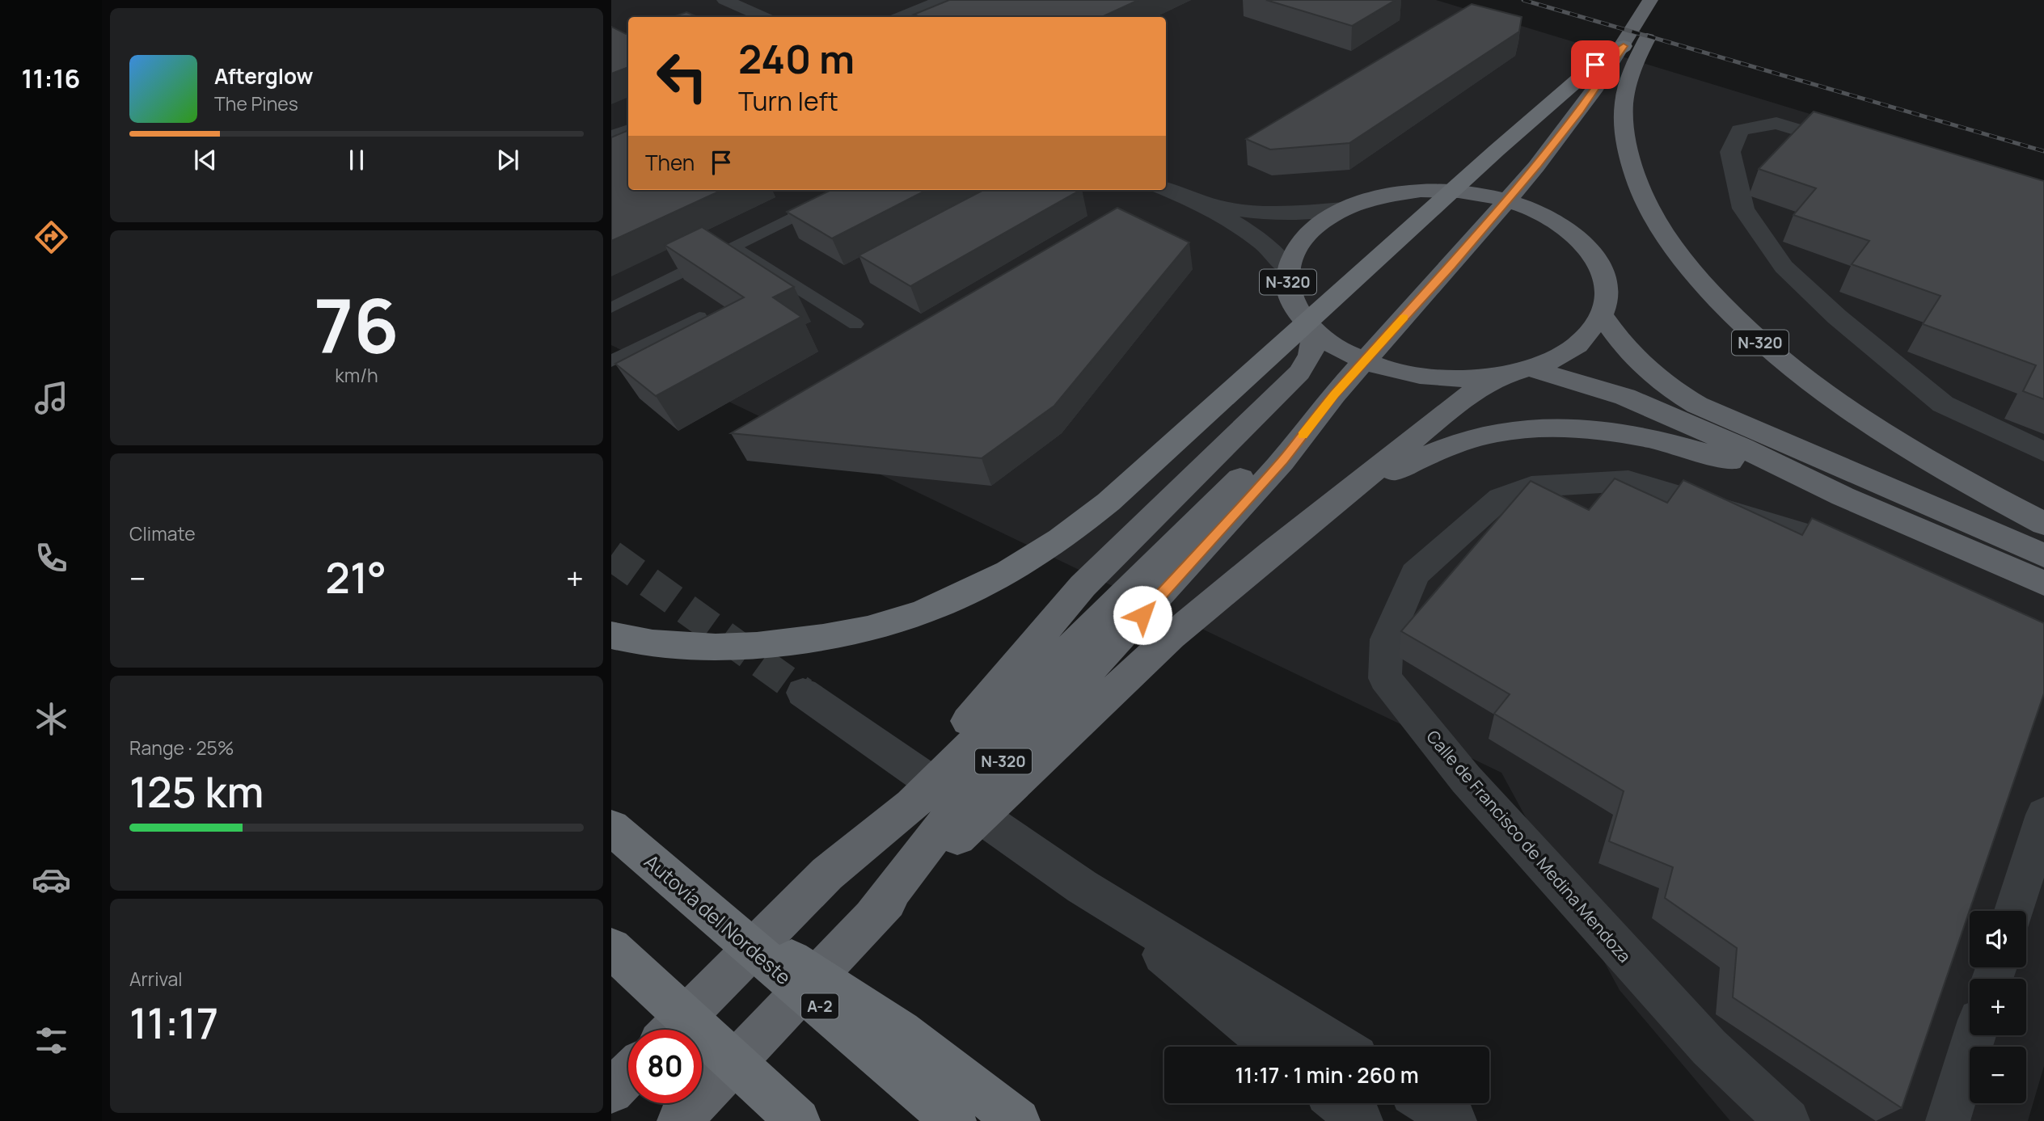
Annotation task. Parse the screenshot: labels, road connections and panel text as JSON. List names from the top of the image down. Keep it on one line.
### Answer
{"streets":{"highway":["N-320","Autovía del Nordeste","A-2"],"street":["Calle de Francisco de Medina Mendoza"]},"page":{"tabs":"11:16","turn":["240 m","Turn left"],"song":["Afterglow","The Pines"],"then":"Then","tile":[["76","km/h"],"Climate",["Range · 25%","125 km"],["Arrival","11:17"]],"heat":["−","21°","+"],"map_buttons":["+","−"],"limit":"80","trip":"11:17 · 1 min · 260 m"}}
